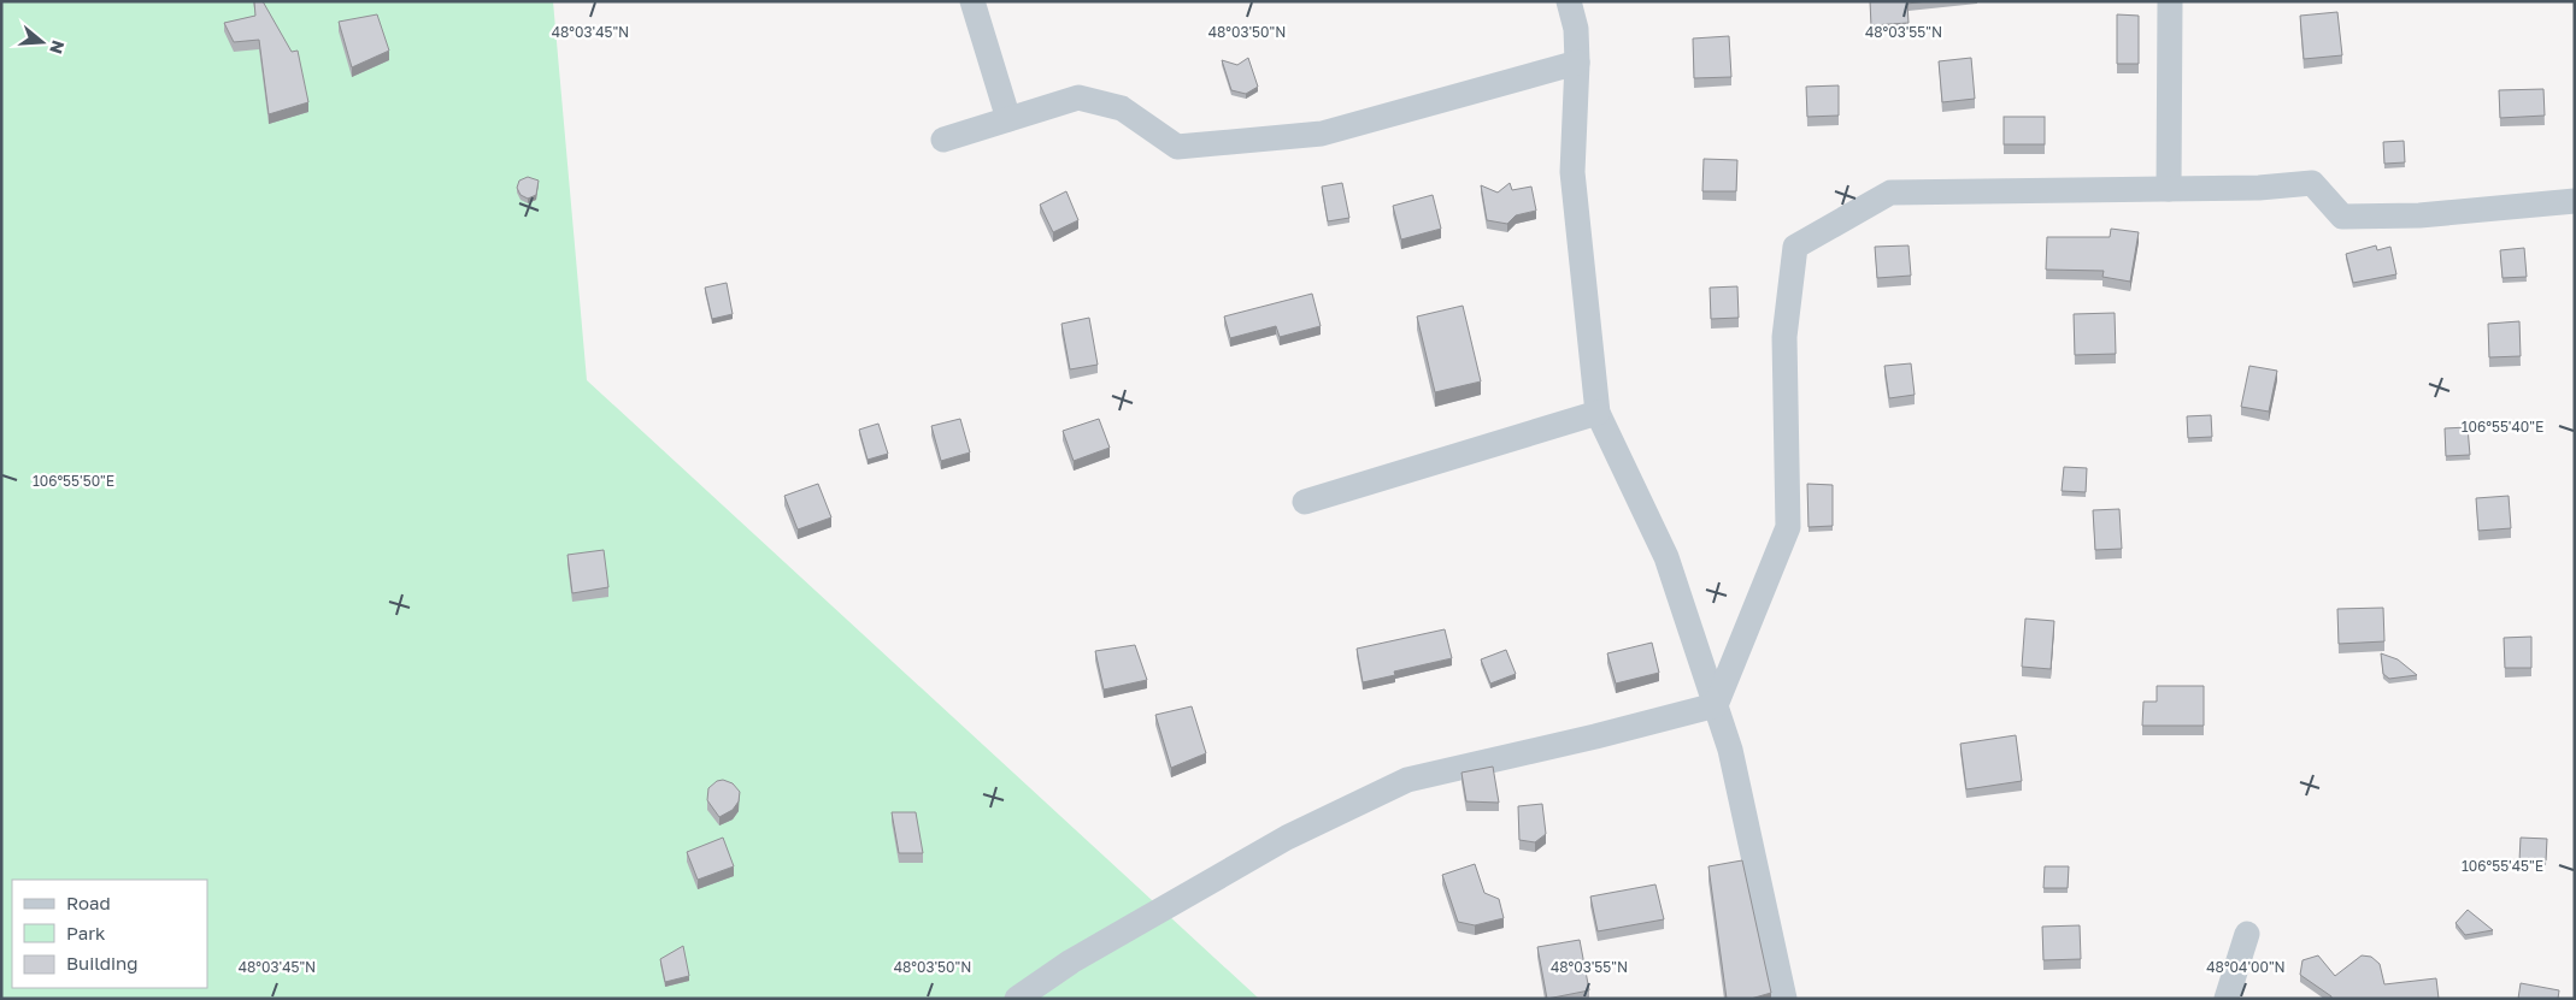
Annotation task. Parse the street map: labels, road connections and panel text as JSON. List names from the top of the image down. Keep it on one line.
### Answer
{"legend":["Road","Park","Building"],"north":"right","coordinates":["48°03'45\"N","48°03'50\"N","48°03'55\"N","106°55'40\"E","106°55'50\"E","106°55'45\"E","48°04'00\"N"]}
